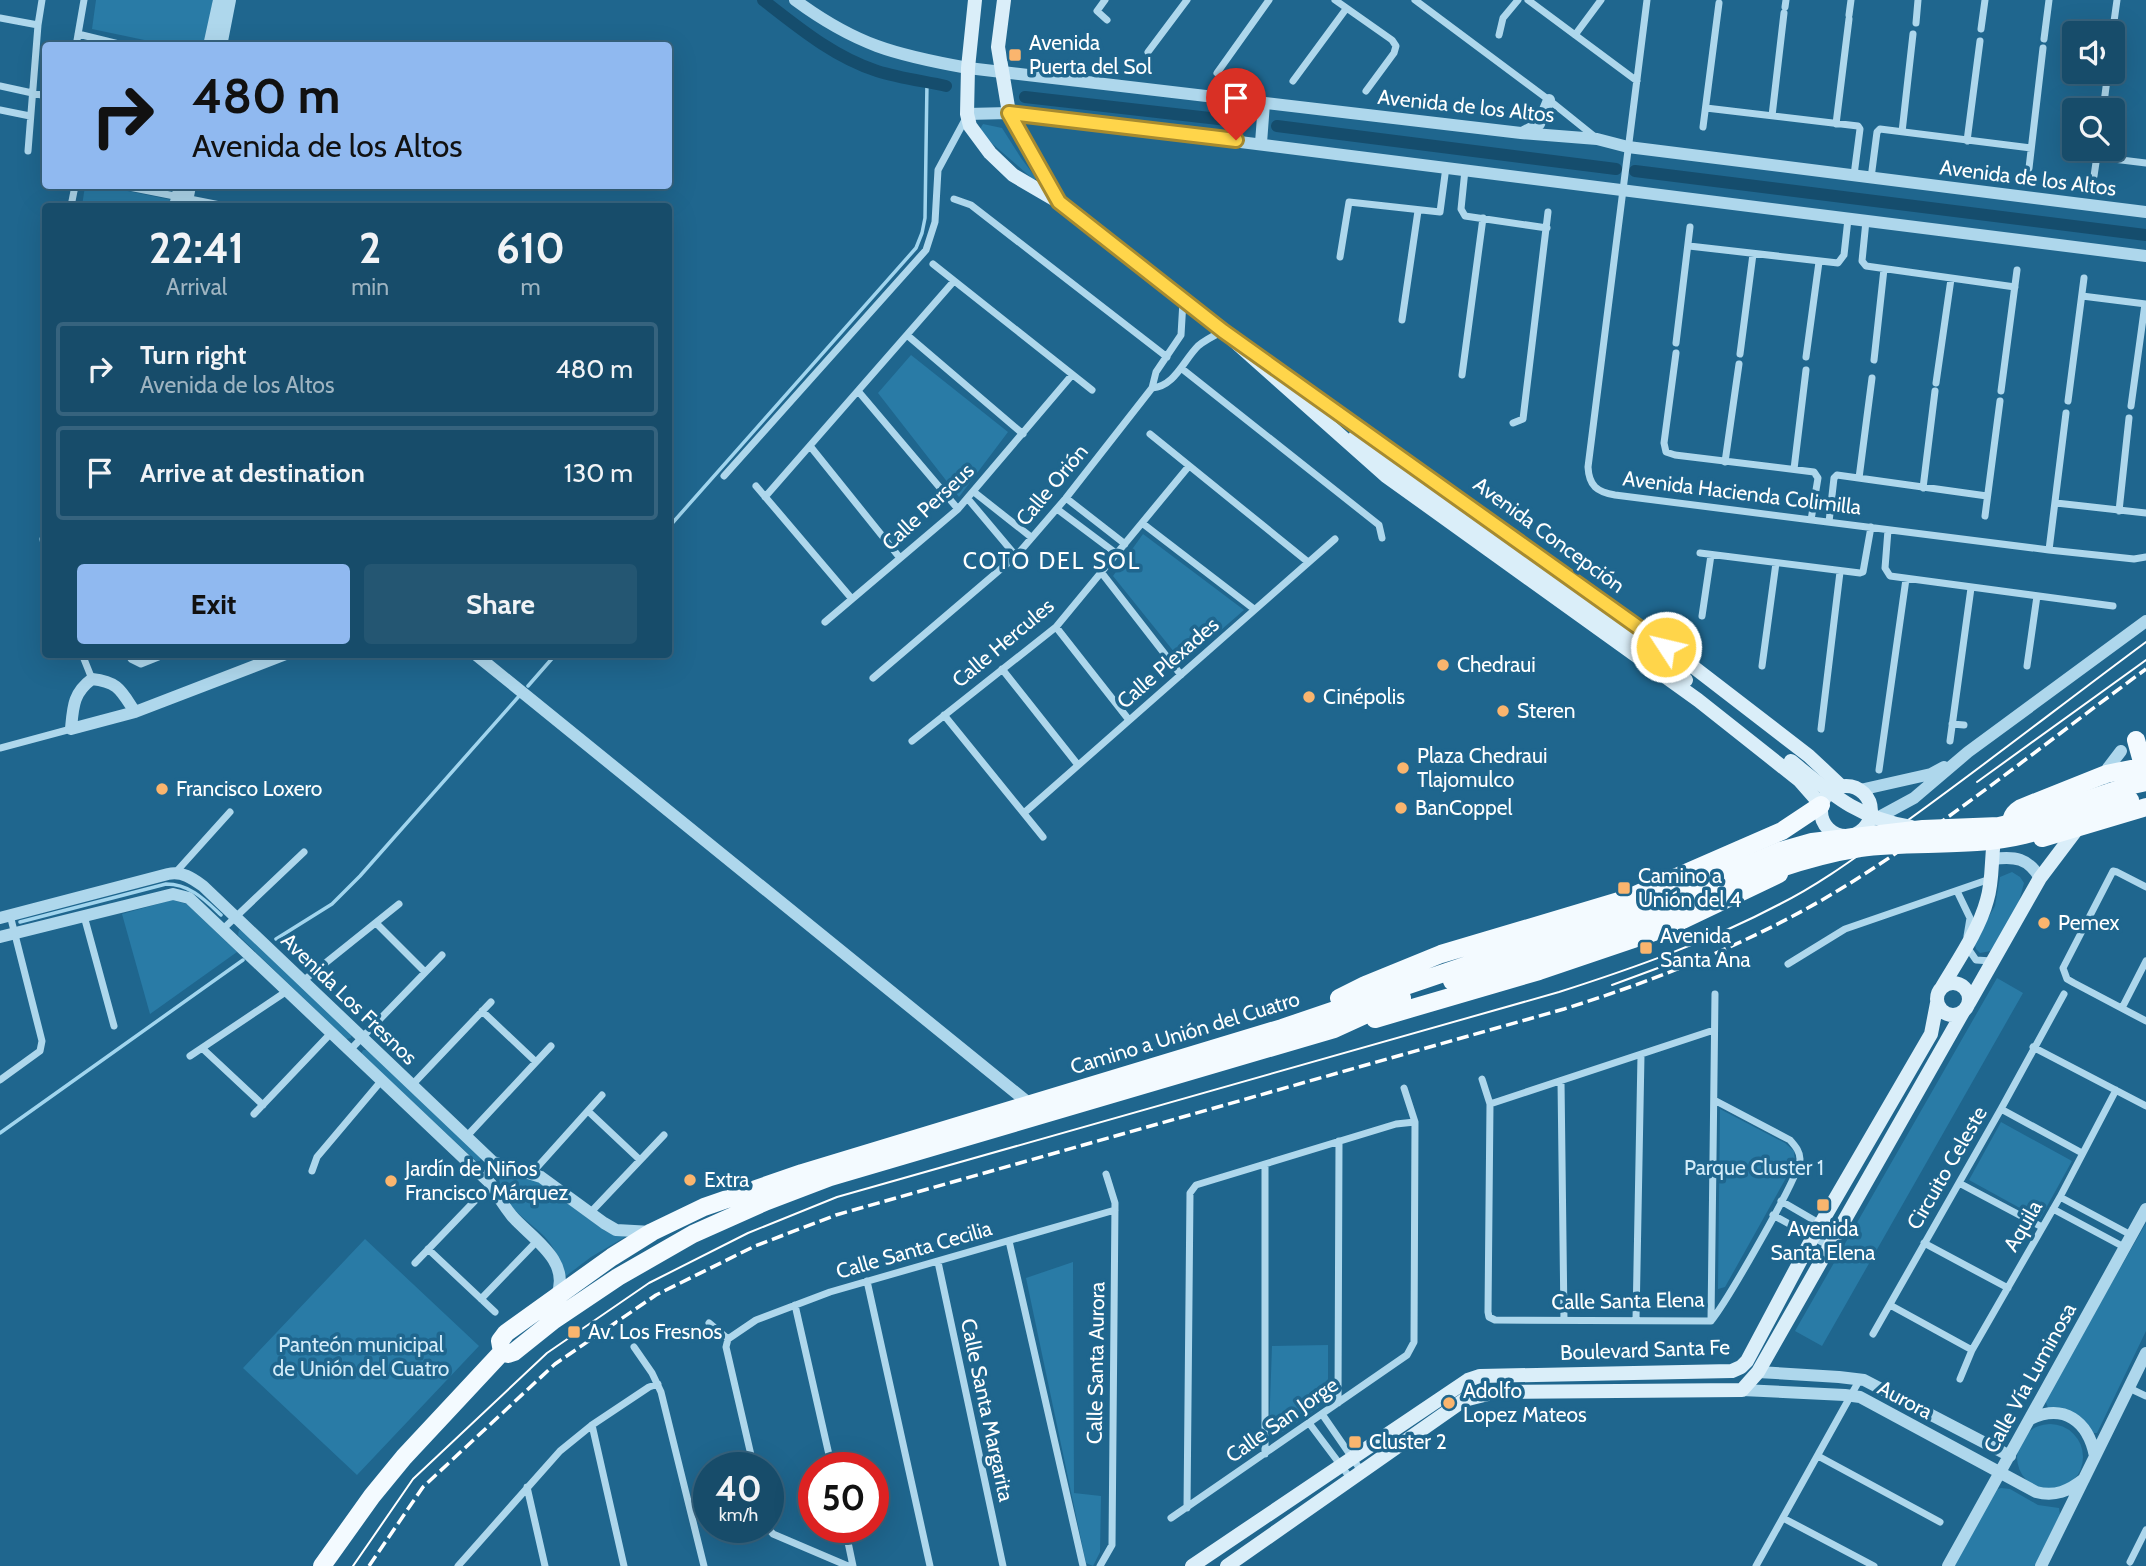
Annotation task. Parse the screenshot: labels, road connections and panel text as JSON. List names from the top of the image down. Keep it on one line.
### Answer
{"streets":{"main road":["Avenida Concepción","Camino a Unión del Cuatro","Boulevard Santa Fe"],"street":["Avenida de los Altos","Calle Orión","Avenida Hacienda Colimilla","Calle Perseus","Calle Hercules","Calle Plexades","Avenida Los Fresnos","Circuito Celeste","Aquila","Calle Santa Cecilia","Calle Santa Elena","Calle Santa Aurora","Calle Vía Luminosa","Aurora","Calle Santa Margarita","Calle San Jorge"]},"crossings":[["Avenida de los Altos","Avenida Hacienda Colimilla"],["Calle Orión","Avenida Concepción"],["Avenida Concepción","Camino a Unión del Cuatro"],["Avenida Los Fresnos","Camino a Unión del Cuatro"],["Calle Santa Cecilia","Calle Santa Aurora"],["Calle Santa Cecilia","Calle Santa Margarita"],["Boulevard Santa Fe","Aurora"],["Calle Vía Luminosa","Aurora"]],"districts":["COTO DEL SOL"],"parks":["Parque Cluster 1","Panteón municipal de Unión del Cuatro"],"places":{"transit":["Avenida Puerta del Sol","Camino a Unión del 4","Avenida Santa Ana","Avenida Santa Elena","Av. Los Fresnos","Cluster 2"],"other":["Chedraui","Cinépolis","Steren","Plaza Chedraui Tlajomulco","Francisco Loxero","BanCoppel","Pemex","Extra","Jardín de Niños Francisco Márquez","Adolfo Lopez Mateos"]},"page":{"turn":["480 m","Avenida de los Altos"],"eta":["22:41","Arrival","2","min","610","m"],"list":[{"name":"Turn right","note":"Avenida de los Altos","value":"480 m"},{"name":"Arrive at destination","value":"130 m"}],"buttons":["Exit","Share"],"speed":"40 km/h","limit":"50"}}
